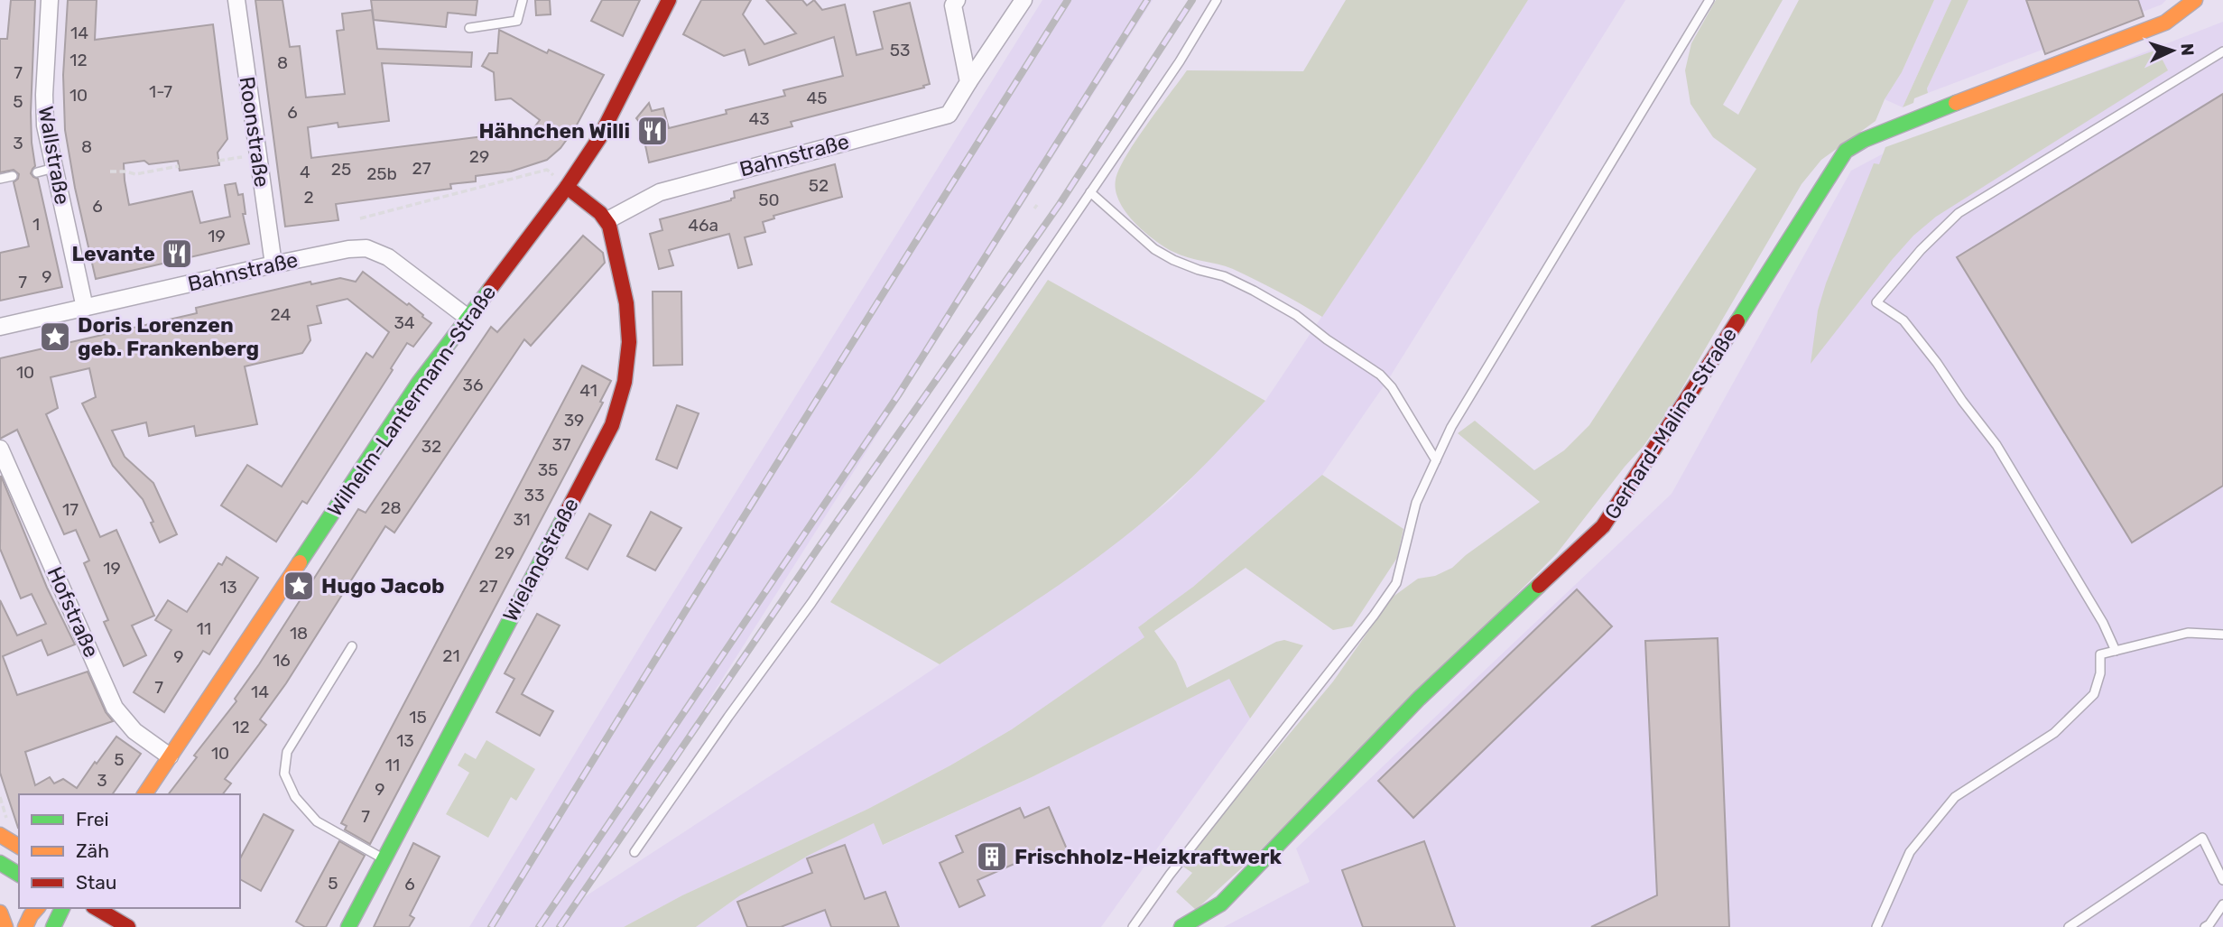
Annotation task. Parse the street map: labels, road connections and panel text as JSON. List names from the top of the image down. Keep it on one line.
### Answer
{"streets":{"street":["Roonstraße","Wallstraße","Bahnstraße","Wilhelm-Lantermann-Straße","Gerhard-Malina-Straße","Wielandstraße","Hofstraße"]},"crossings":[["Roonstraße","Bahnstraße"],["Wallstraße","Bahnstraße"],["Bahnstraße","Wilhelm-Lantermann-Straße"],["Bahnstraße","Wielandstraße"],["Wilhelm-Lantermann-Straße","Hofstraße"]],"places":{"restaurant":["Hähnchen Willi","Levante"],"place":["Doris Lorenzen geb. Frankenberg","Hugo Jacob"],"building":["Frischholz-Heizkraftwerk"]},"house_numbers":["14","53","12","8","7","1-7","10","45","5","6","43","3","8","29","27","25","4","25b","52","2","50","6","1","46a","19","9","7","24","34","10","36","41","39","37","32","35","33","28","17","31","29","19","27","13","11","18","21","9","16","7","14","15","12","13","10","5","11","3","9","7","5","6"],"legend":["Frei","Zäh","Stau"],"north":"right"}
